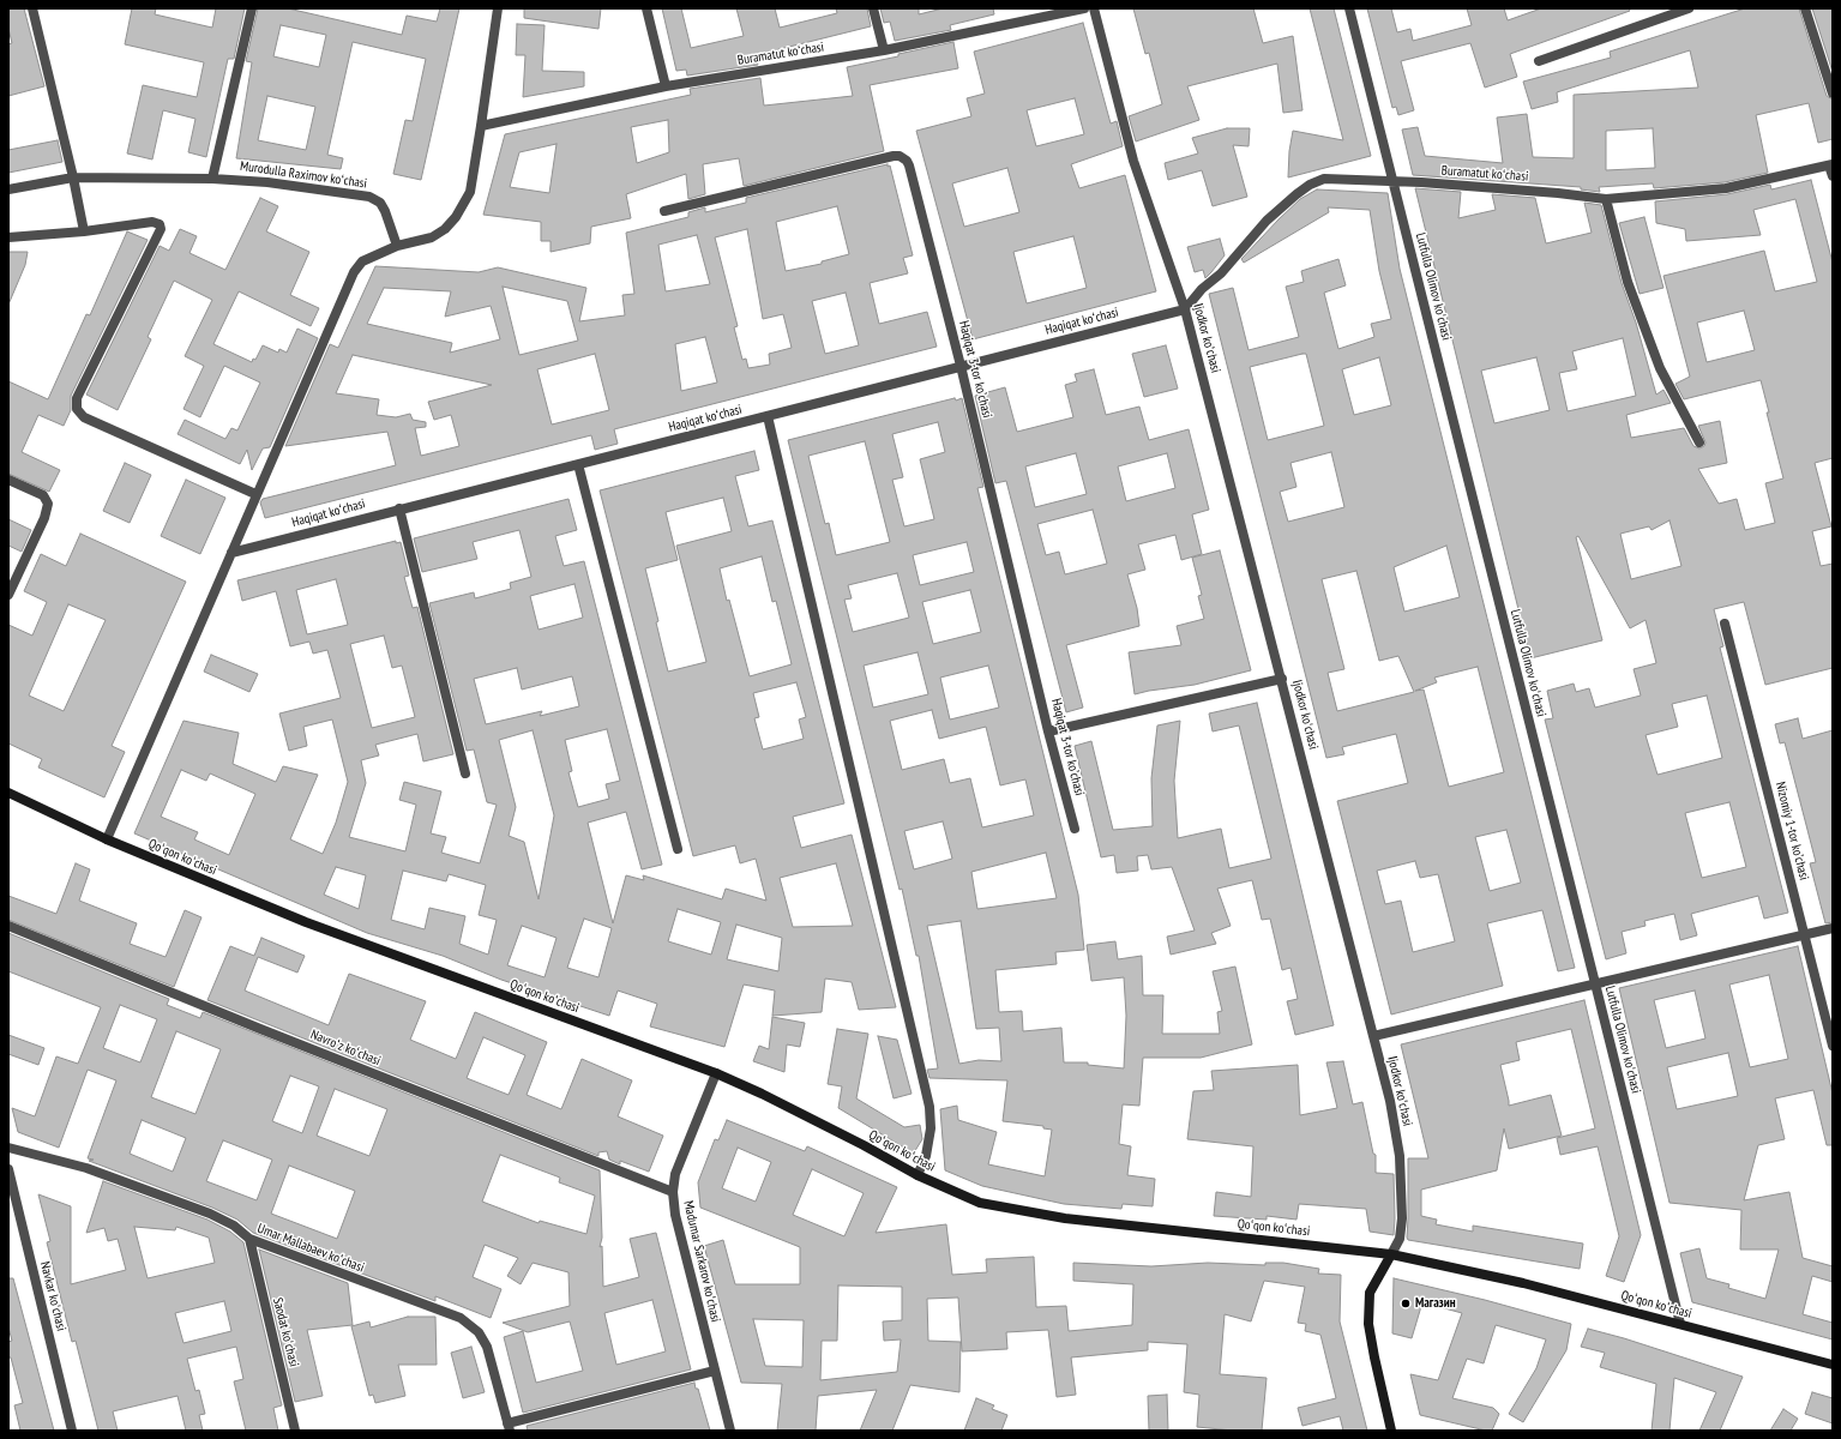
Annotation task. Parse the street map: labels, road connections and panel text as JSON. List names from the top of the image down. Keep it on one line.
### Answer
{"streets":{"main road":["Ijodkor koʻchasi","Qoʻqon koʻchasi"],"street":["Buramatut koʻchasi","Murodulla Raximov koʻchasi","Lutfulla Olimov koʻchasi","Haqiqat koʻchasi","Haqiqat 3-tor koʼchasi","Nizomiy 1-tor koʼchasi","Navroʻz koʻchasi","Umar Mallabaev koʻchasi","Madumar Sarkarov koʻchasi","Navkar koʻchasi","Saodat koʻchasi"]},"crossings":[["Buramatut koʻchasi","Lutfulla Olimov koʻchasi"],["Buramatut koʻchasi","Haqiqat koʻchasi"],["Buramatut koʻchasi","Ijodkor koʻchasi"],["Lutfulla Olimov koʻchasi","Qoʻqon koʻchasi"],["Haqiqat koʻchasi","Ijodkor koʻchasi"],["Haqiqat koʻchasi","Haqiqat 3-tor koʼchasi"],["Ijodkor koʻchasi","Qoʻqon koʻchasi"],["Qoʻqon koʻchasi","Madumar Sarkarov koʻchasi"],["Navroʻz koʻchasi","Madumar Sarkarov koʻchasi"],["Umar Mallabaev koʻchasi","Saodat koʻchasi"]],"places":["Магазин"]}
